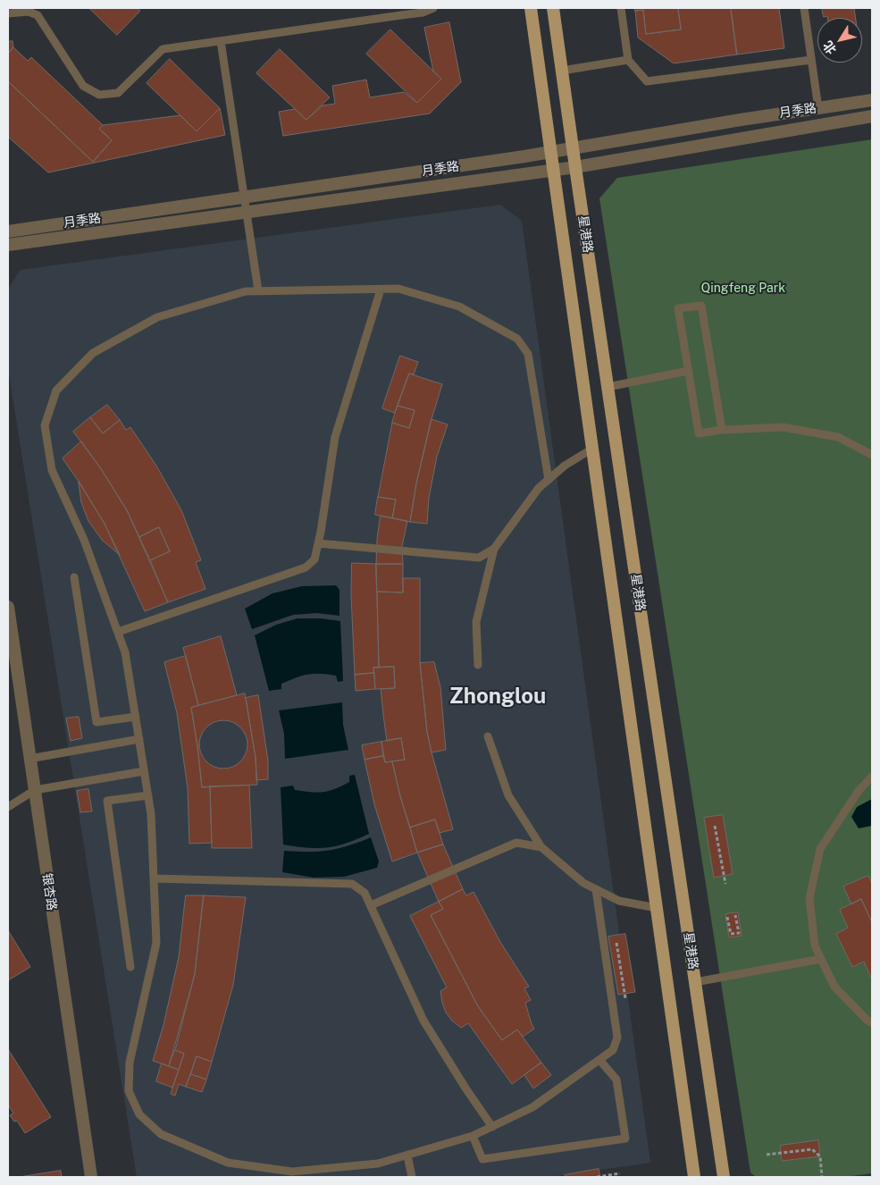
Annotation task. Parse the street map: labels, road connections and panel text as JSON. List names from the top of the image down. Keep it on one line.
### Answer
{"streets":{"main road":["星港路"],"street":["月季路","银杏路"]},"crossings":[["月季路","星港路"]],"districts":["Zhonglou"],"parks":["Qingfeng Park"],"north":"bottom left"}
